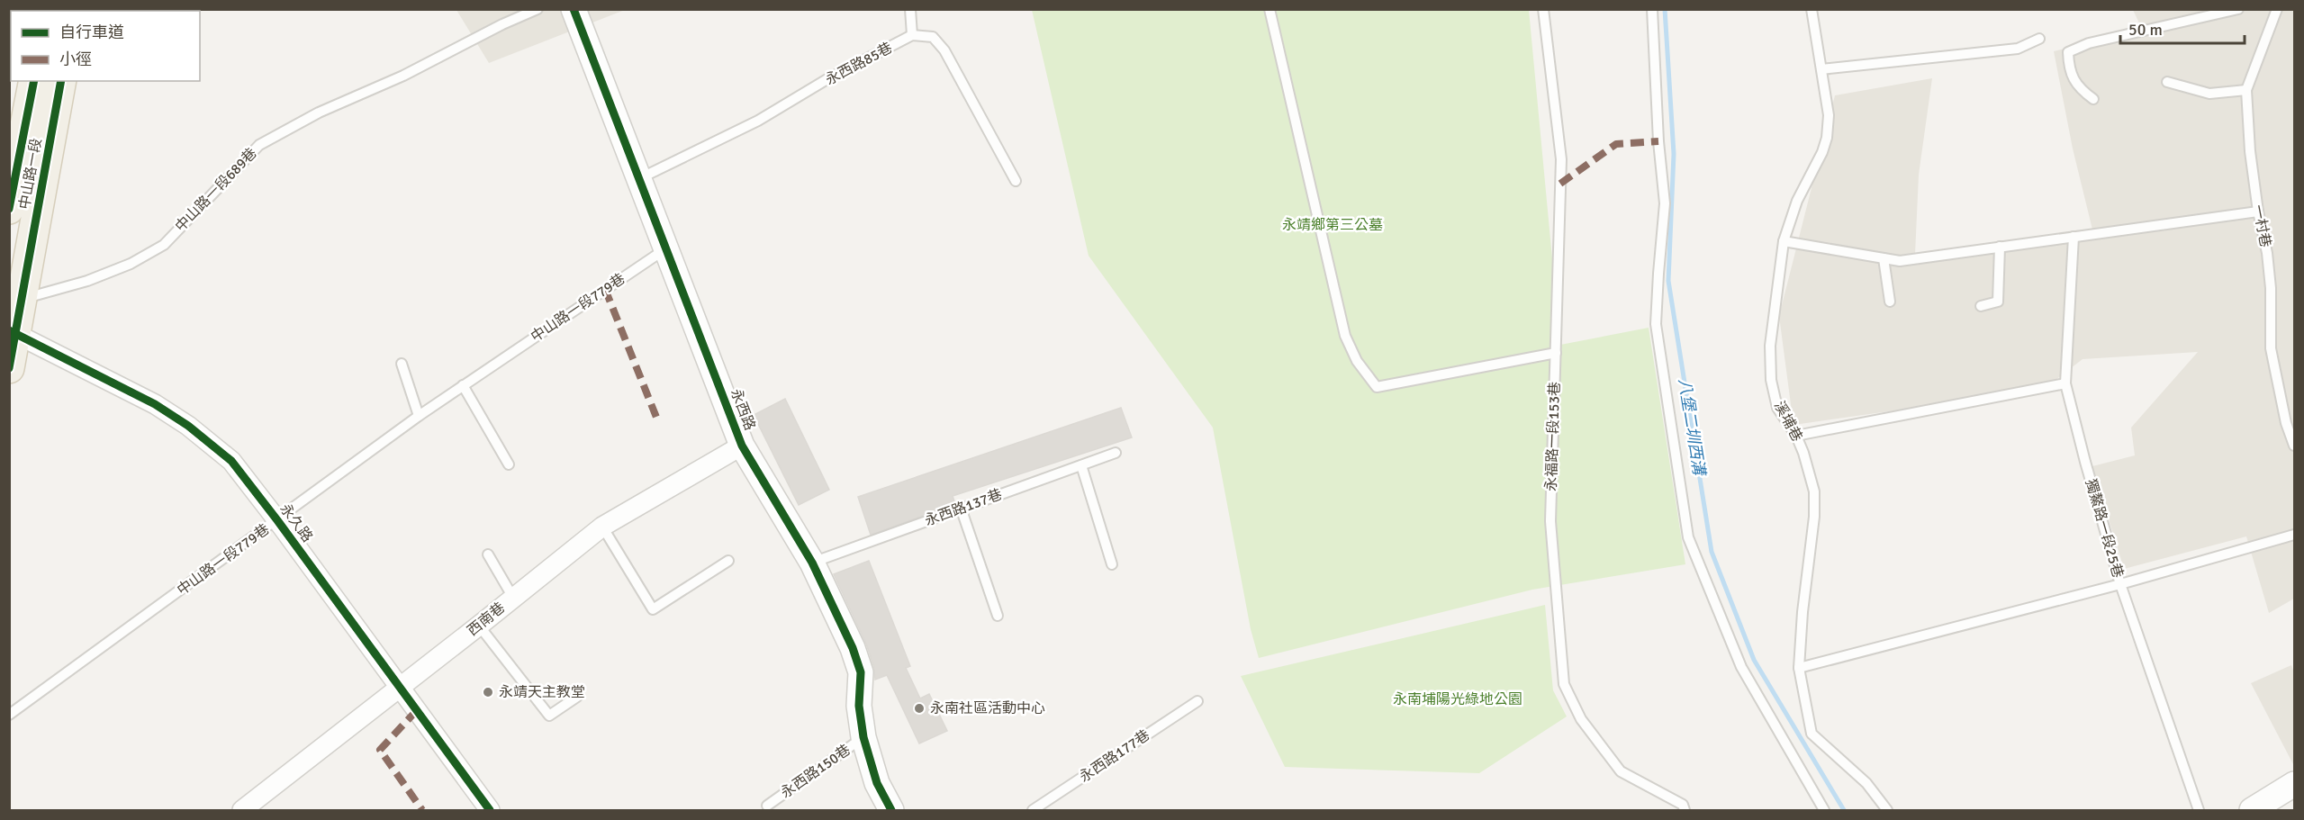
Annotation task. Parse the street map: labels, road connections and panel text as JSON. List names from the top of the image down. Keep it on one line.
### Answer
{"streets":{"main road":["中山路一段"],"street":["永西路","永久路","西南巷"],"lane":["永西路85巷","中山路一段689巷","一村巷","中山路一段779巷","溪埔巷","永福路一段153巷","永西路137巷","獨鰲路一段25巷","永西路177巷","永西路150巷"]},"crossings":[["永西路85巷","永西路"],["中山路一段","中山路一段689巷"],["中山路一段","永久路"],["中山路一段689巷","永久路"],["中山路一段779巷","永西路"],["中山路一段779巷","永久路"],["永西路","永西路137巷"],["永西路","西南巷"],["永西路","永西路150巷"],["永久路","西南巷"]],"water":["八堡二圳西溝"],"parks":["永靖鄉第三公墓","永南埔陽光綠地公園"],"places":["永靖天主教堂","永南社區活動中心"],"legend":["自行車道","小徑"],"scale_bar":"50 m"}
